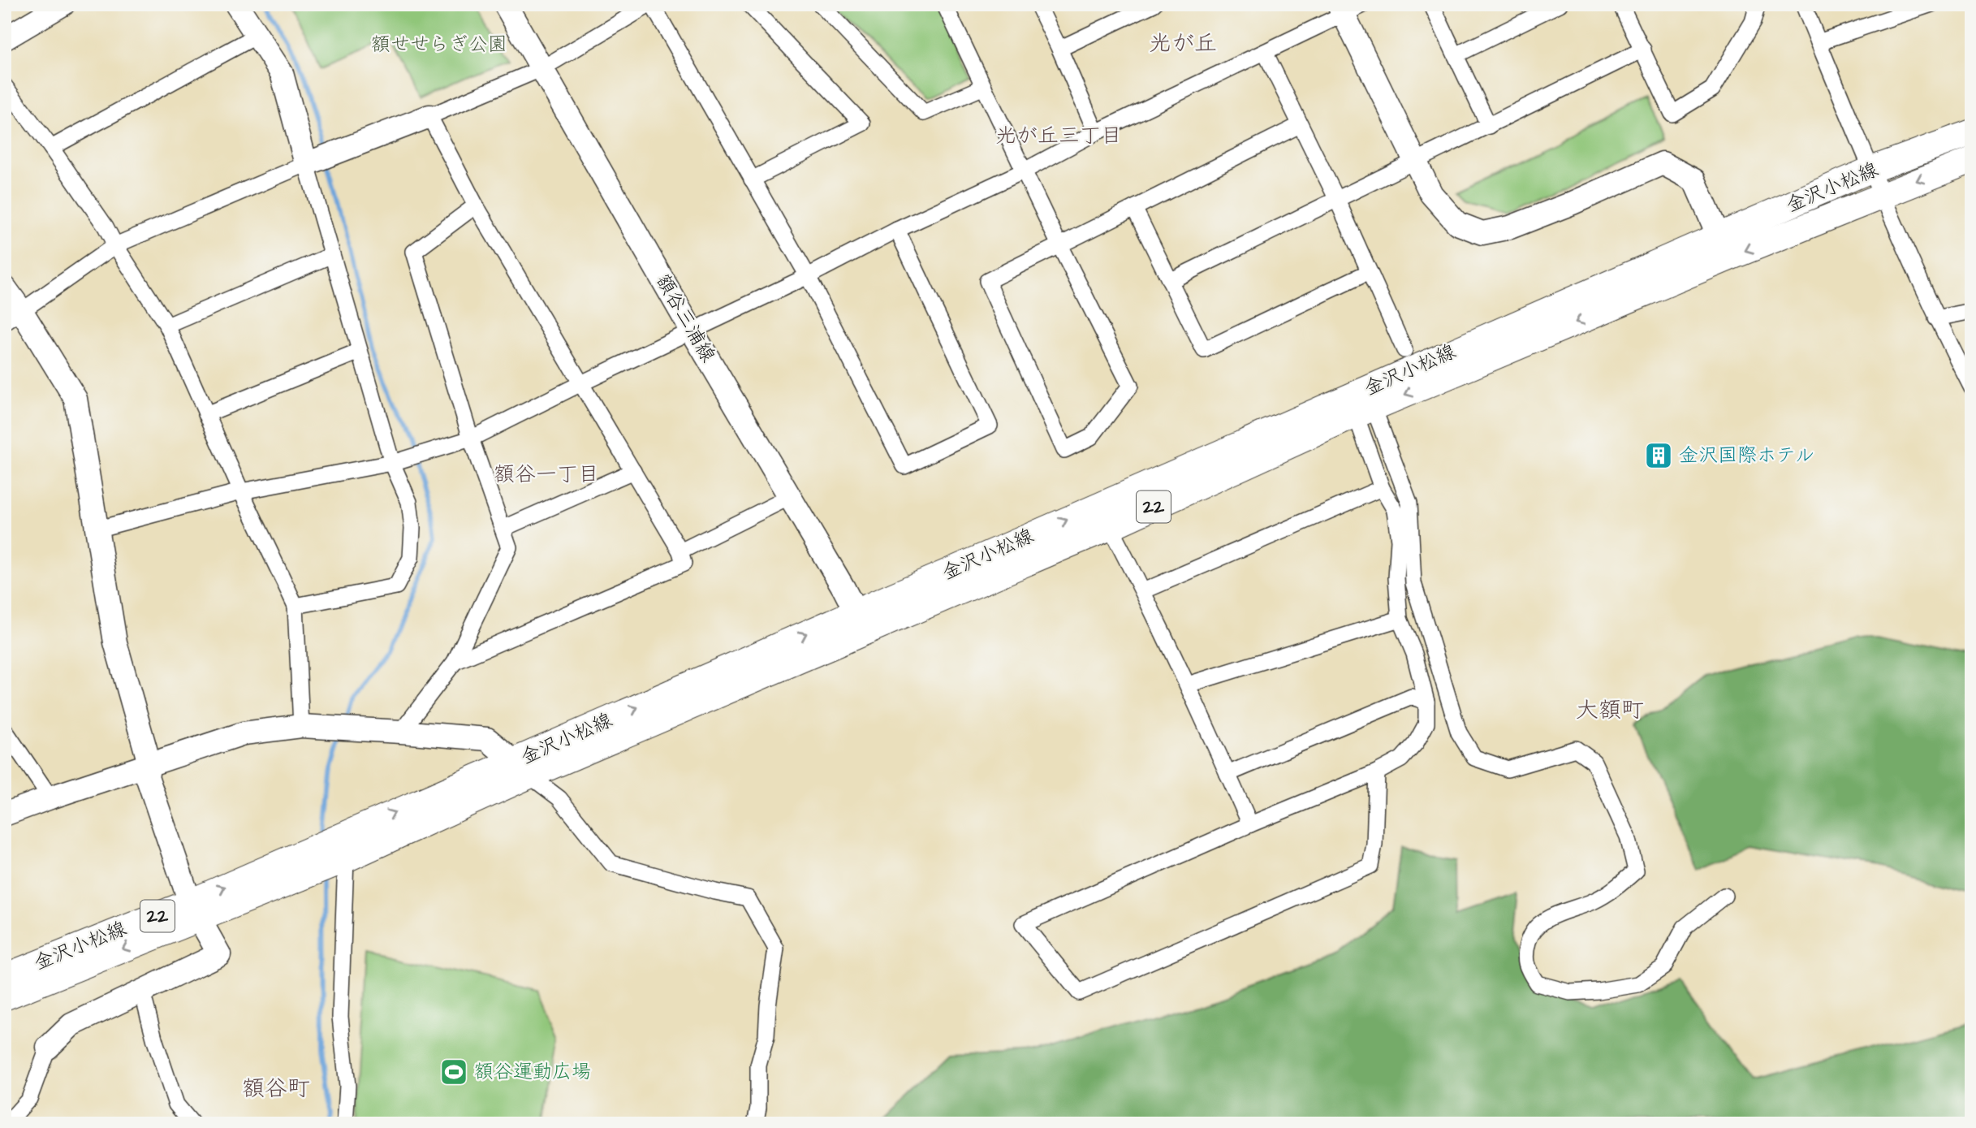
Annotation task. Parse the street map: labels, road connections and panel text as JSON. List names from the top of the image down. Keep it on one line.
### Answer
{"streets":{"main road":["金沢小松線","22"],"street":["額谷三浦線"]},"crossings":[["金沢小松線","額谷三浦線"]],"districts":["光が丘","光が丘三丁目","額谷一丁目","大額町","額谷町"],"parks":["額せせらぎ公園"],"places":{"building":["金沢国際ホテル"],"sports":["額谷運動広場"]}}
